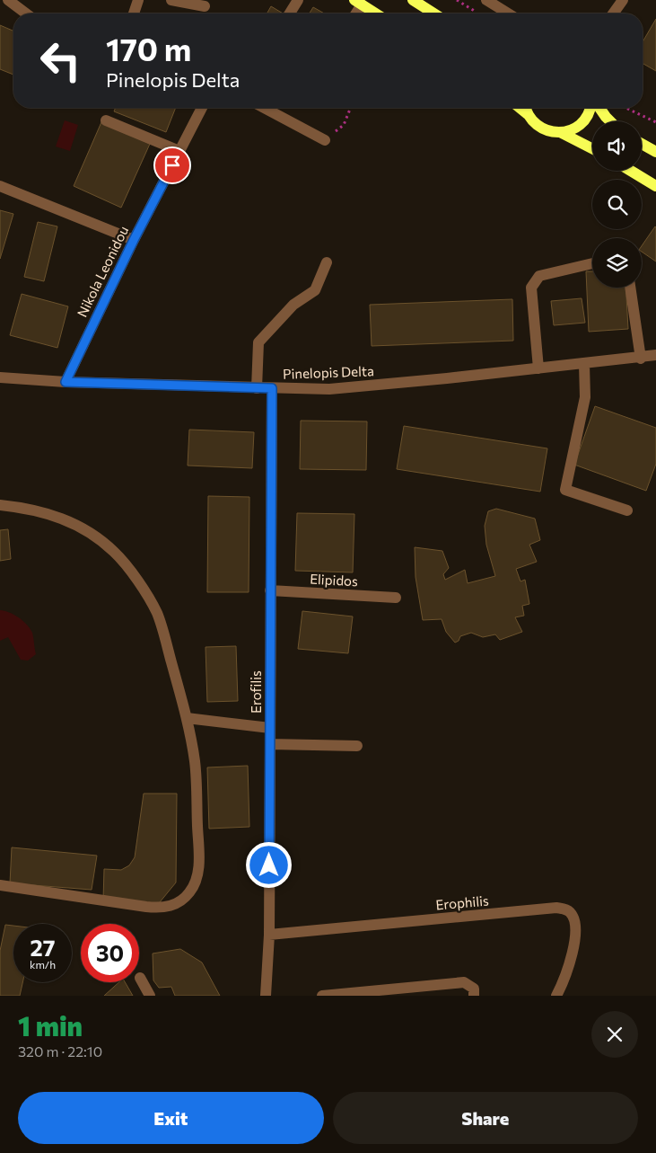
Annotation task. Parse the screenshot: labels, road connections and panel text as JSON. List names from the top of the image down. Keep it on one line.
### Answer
{"streets":{"street":["Nikola Leonidou","Pinelopis Delta","Elipidos","Erofilis","Erophilis"]},"crossings":[["Nikola Leonidou","Pinelopis Delta"],["Pinelopis Delta","Erofilis"],["Elipidos","Erofilis"],["Erofilis","Erophilis"]],"page":{"turn":["170 m","Pinelopis Delta"],"speed":"27 km/h","limit":"30","heading":["1 min","320 m · 22:10"],"buttons":["Exit","Share"]}}
